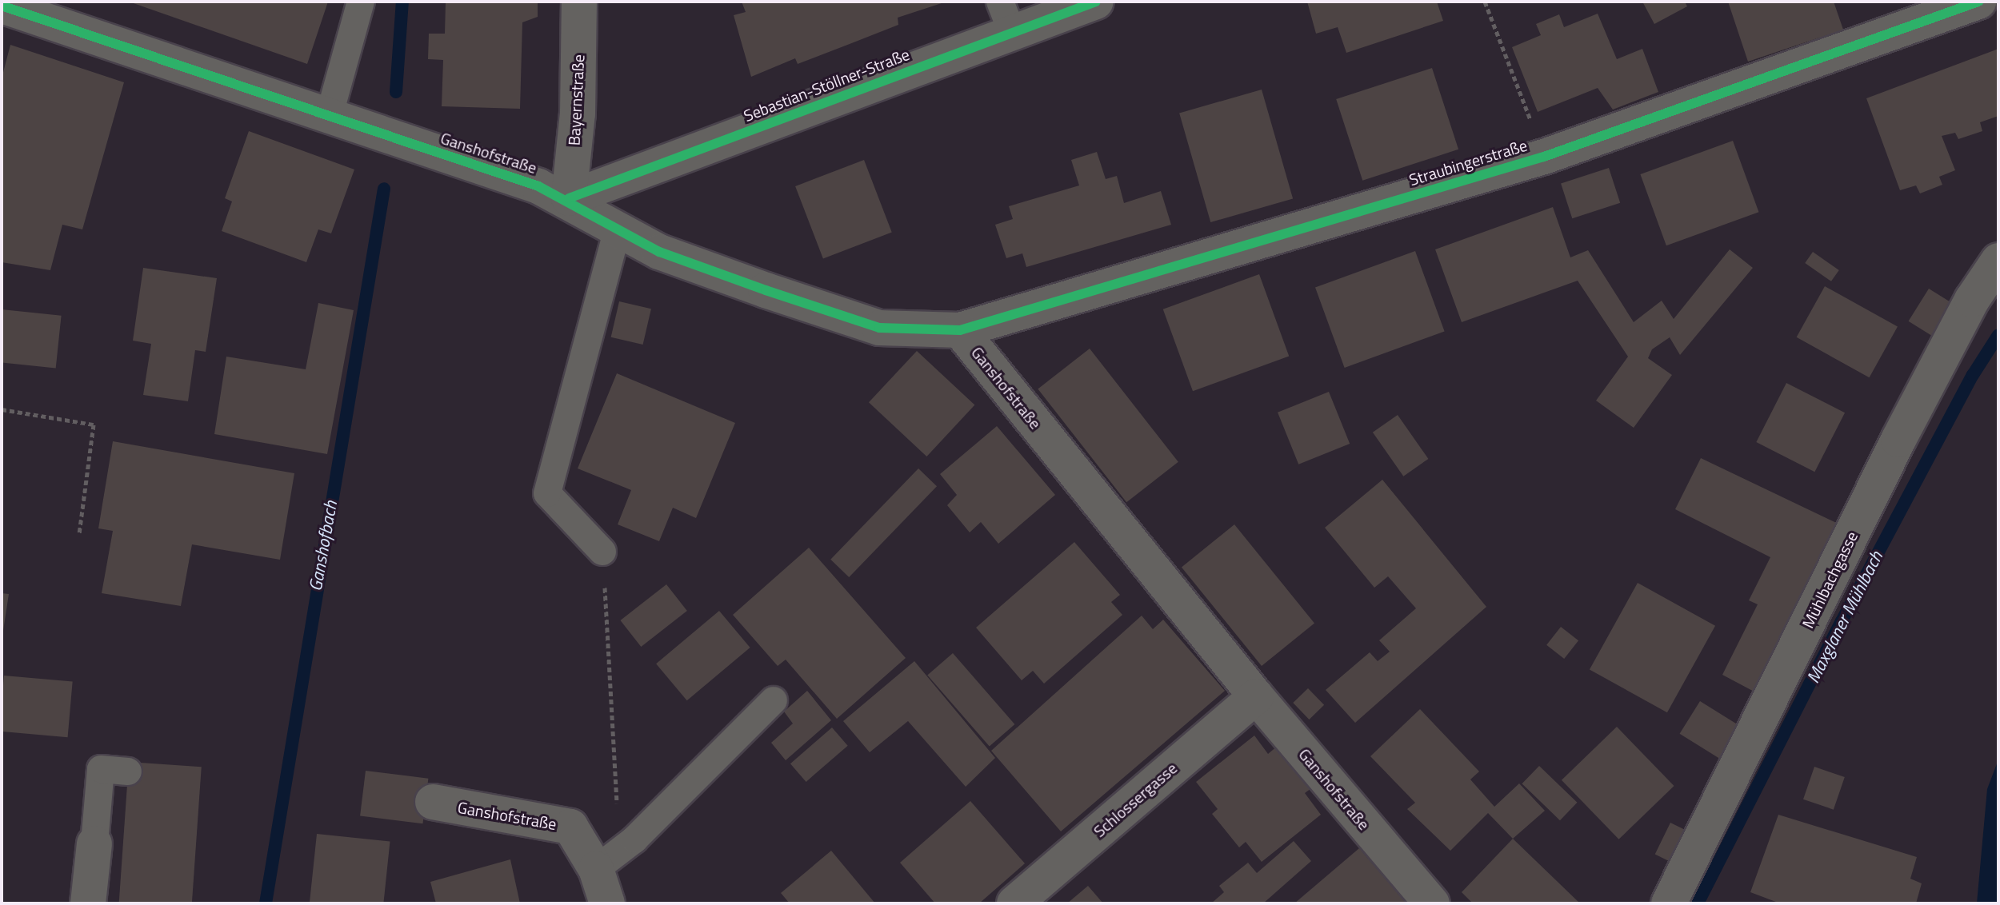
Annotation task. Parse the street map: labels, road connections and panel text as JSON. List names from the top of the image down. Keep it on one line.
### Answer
{"streets":{"street":["Sebastian-Stöllner-Straße","Bayernstraße","Ganshofstraße","Straubingerstraße","Mühlbachgasse","Schlossergasse"]},"crossings":[["Sebastian-Stöllner-Straße","Bayernstraße"],["Sebastian-Stöllner-Straße","Ganshofstraße"],["Bayernstraße","Ganshofstraße"],["Ganshofstraße","Straubingerstraße"],["Ganshofstraße","Schlossergasse"]],"water":["Ganshofbach","Maxglaner Mühlbach"]}
